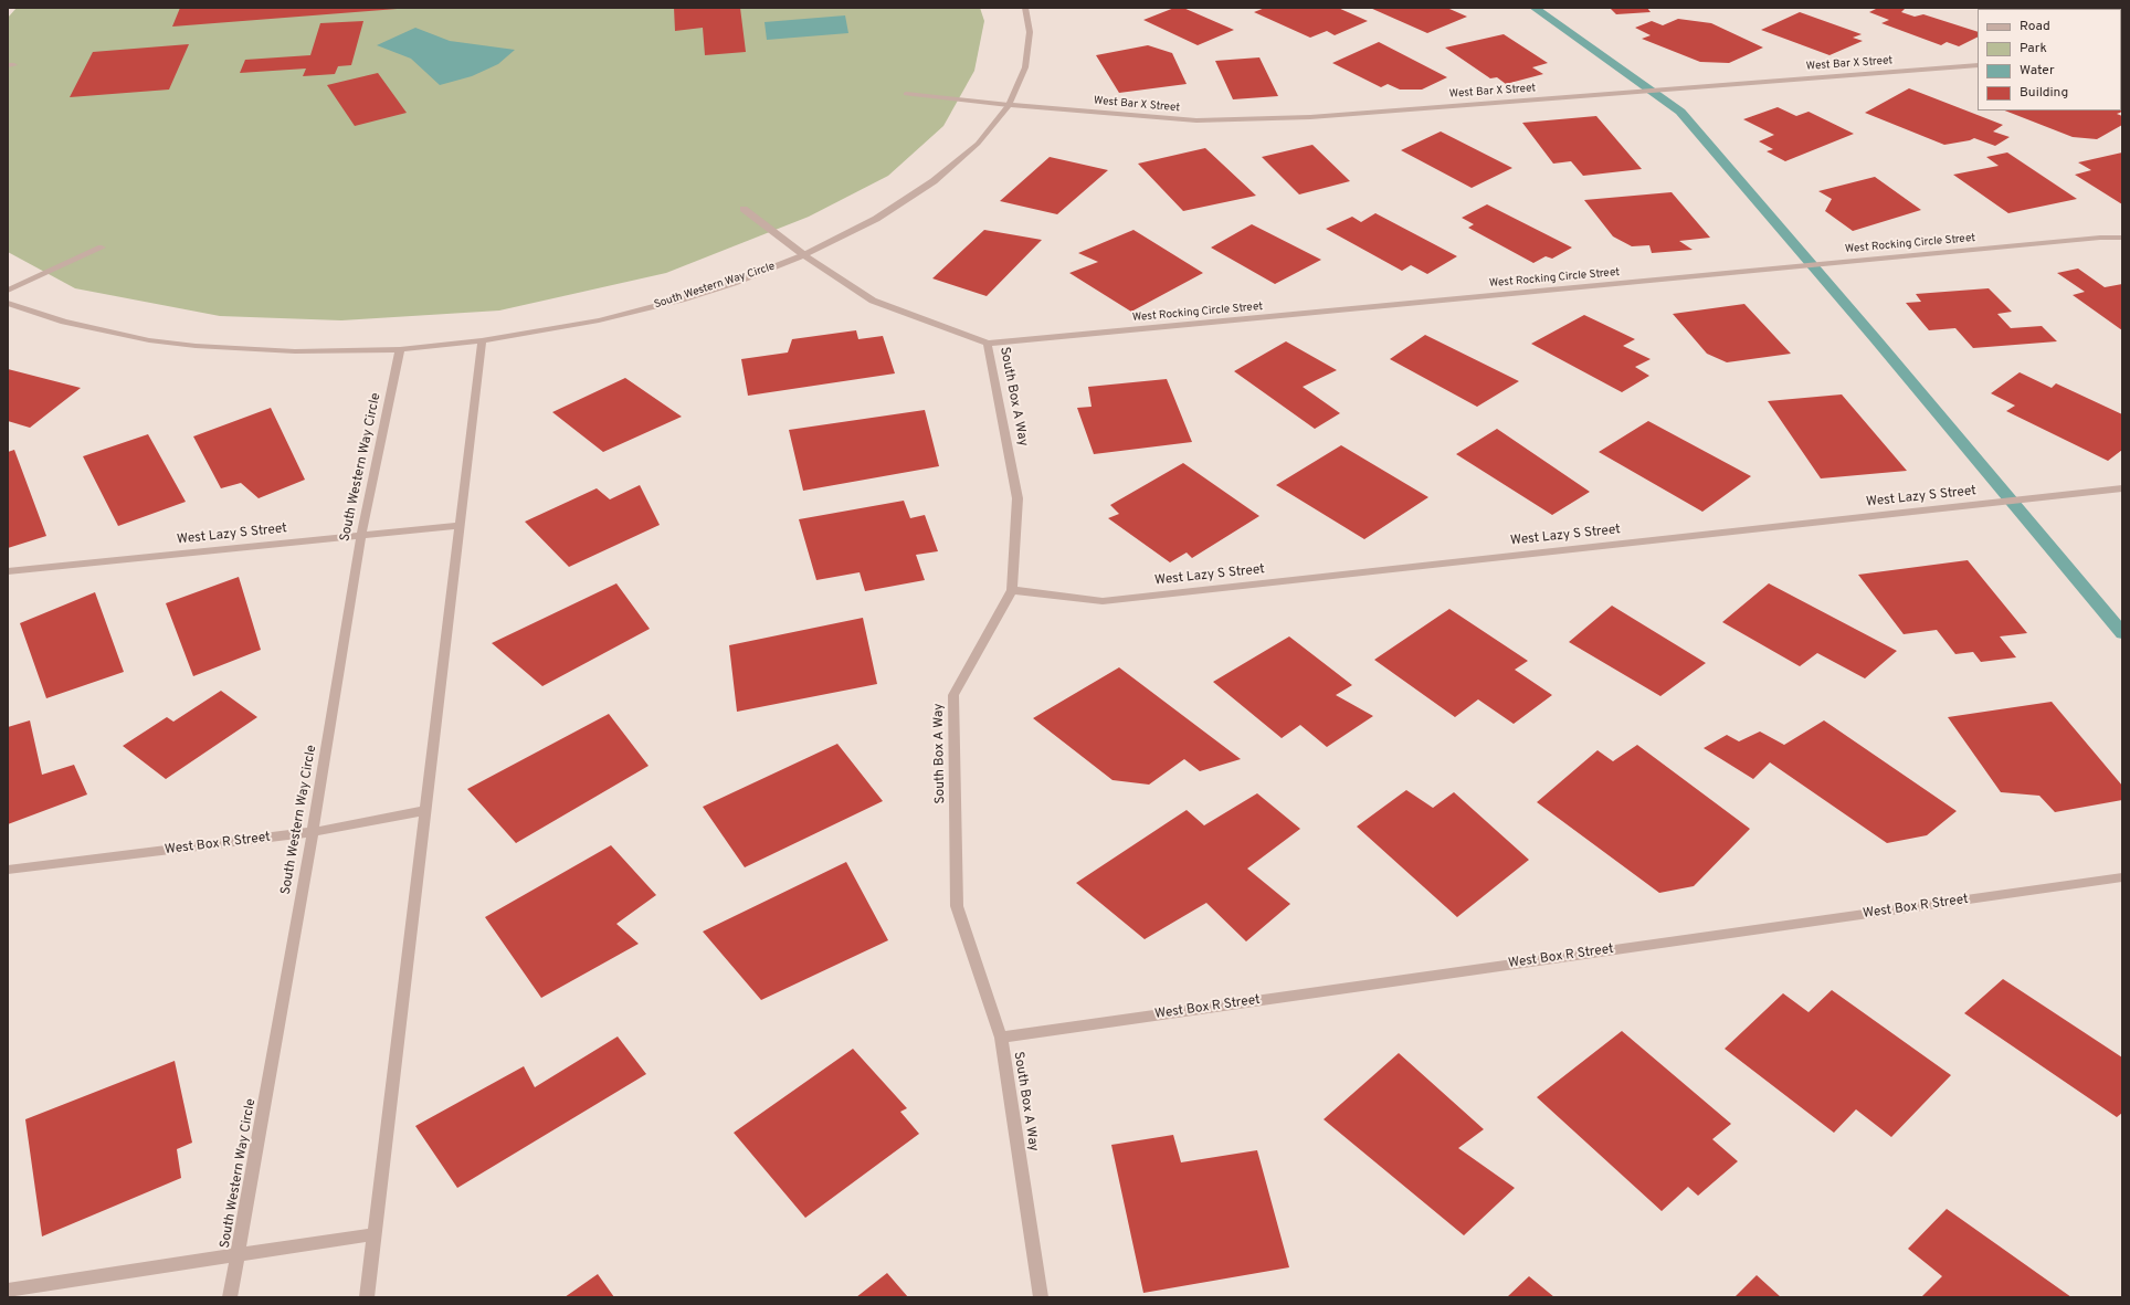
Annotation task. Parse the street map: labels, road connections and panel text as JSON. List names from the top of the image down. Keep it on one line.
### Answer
{"streets":{"street":["West Bar X Street","West Rocking Circle Street","South Western Way Circle","South Box A Way","West Lazy S Street","West Box R Street"]},"crossings":[["West Bar X Street","South Western Way Circle"],["West Rocking Circle Street","South Box A Way"],["South Western Way Circle","South Box A Way"],["South Western Way Circle","West Lazy S Street"],["South Western Way Circle","West Box R Street"],["South Box A Way","West Lazy S Street"],["South Box A Way","West Box R Street"]],"legend":["Road","Park","Water","Building"]}
